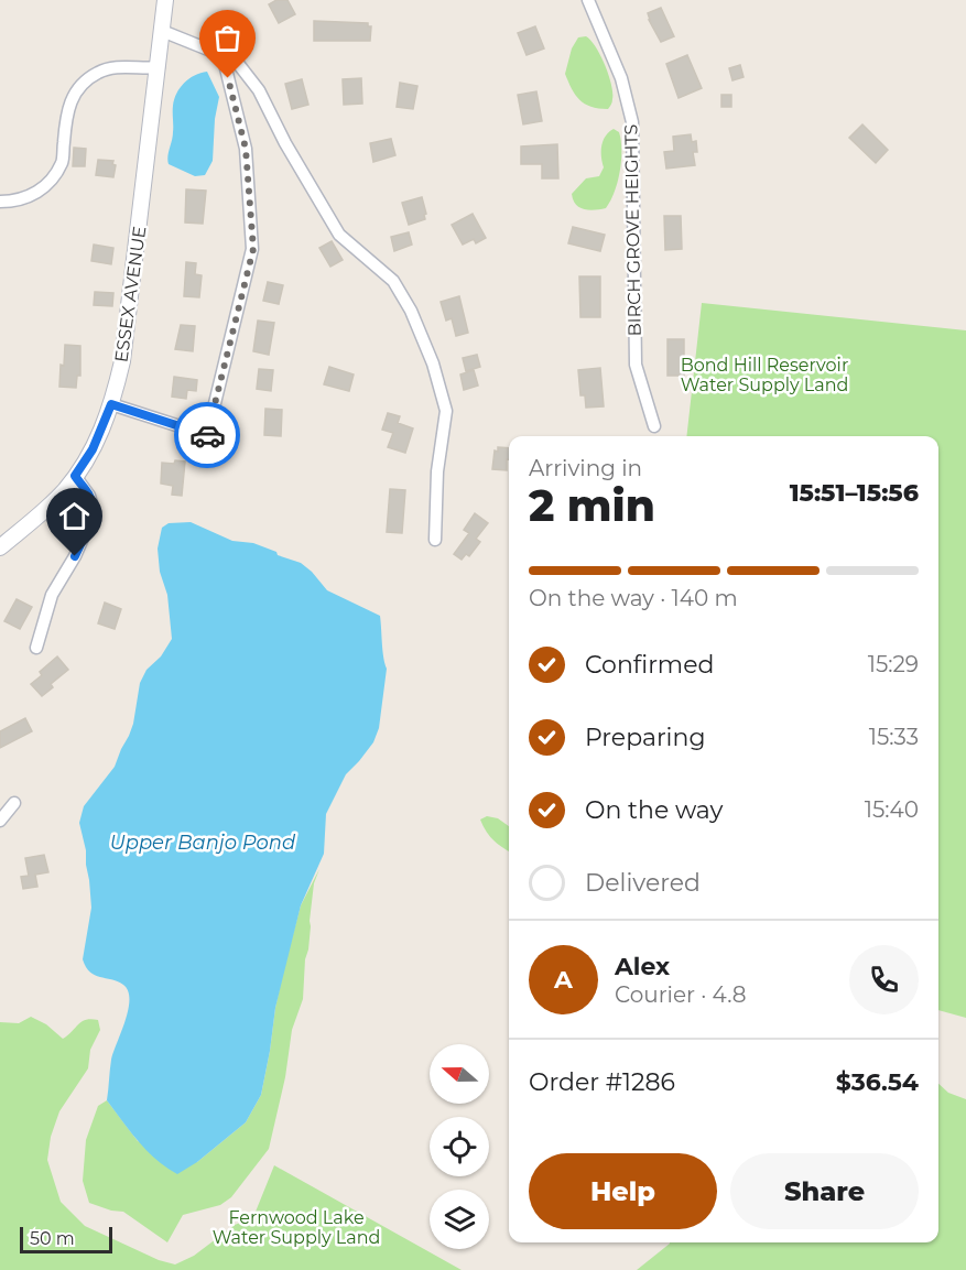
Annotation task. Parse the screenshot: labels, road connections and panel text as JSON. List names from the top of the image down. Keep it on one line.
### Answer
{"streets":{"street":["BIRCH GROVE HEIGHTS","ESSEX AVENUE"]},"water":["Upper Banjo Pond"],"parks":["Bond Hill Reservoir Water Supply Land","Fernwood Lake Water Supply Land"],"scale_bar":"50 m","north":"left","page":{"heading":["2 min","Arriving in","15:51–15:56"],"panel":["Alex","Courier · 4.8","Order #1286","$36.54"],"bar":"On the way · 140 m","list":[["Confirmed","15:29"],["Preparing","15:33"],["On the way","15:40"],"Delivered"],"round":"A","buttons":["Help","Share"],"scale":"50 m"}}
